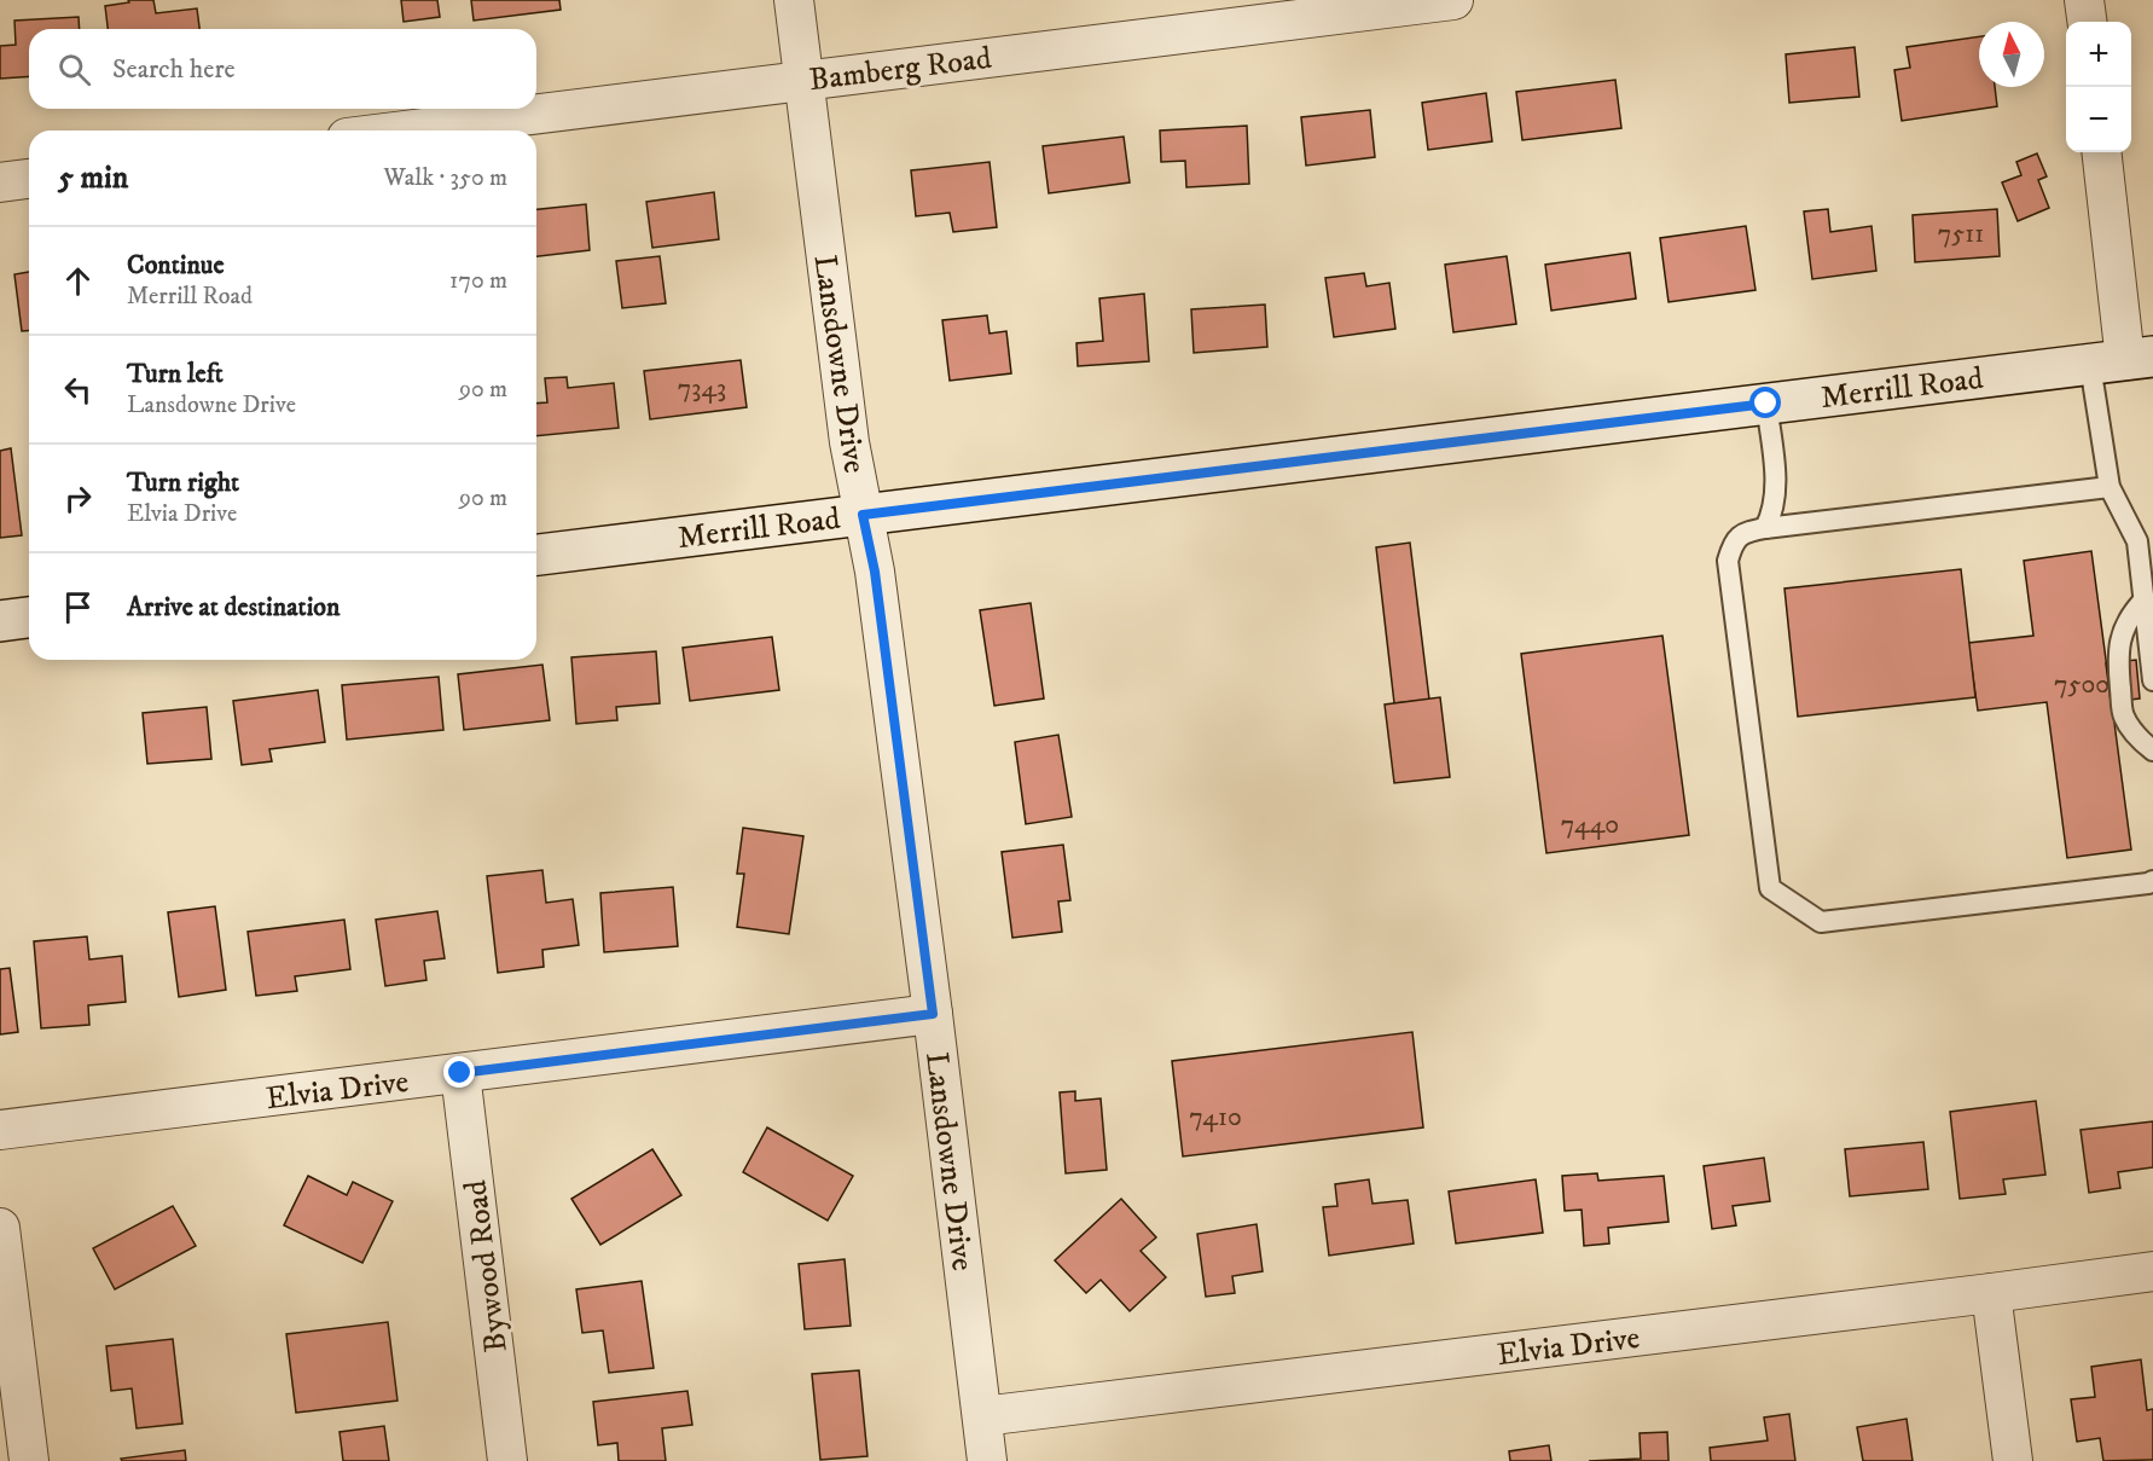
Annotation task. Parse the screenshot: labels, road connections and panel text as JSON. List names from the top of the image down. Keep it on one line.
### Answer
{"streets":{"main road":["Merrill Road"],"street":["Bamberg Road","Lansdowne Drive","Elvia Drive","Bywood Road"]},"crossings":[["Bamberg Road","Lansdowne Drive"],["Lansdowne Drive","Merrill Road"],["Lansdowne Drive","Elvia Drive"],["Elvia Drive","Bywood Road"]],"house_numbers":["7511","7343","7500","7440","7410"],"north":"top","page":{"map_buttons":["+","−"],"search":"Search here","heading":["5 min","Walk · 350 m"],"list":[["Continue","Merrill Road","170 m"],["Turn left","Lansdowne Drive","90 m"],["Turn right","Elvia Drive","90 m"],"Arrive at destination"]}}
